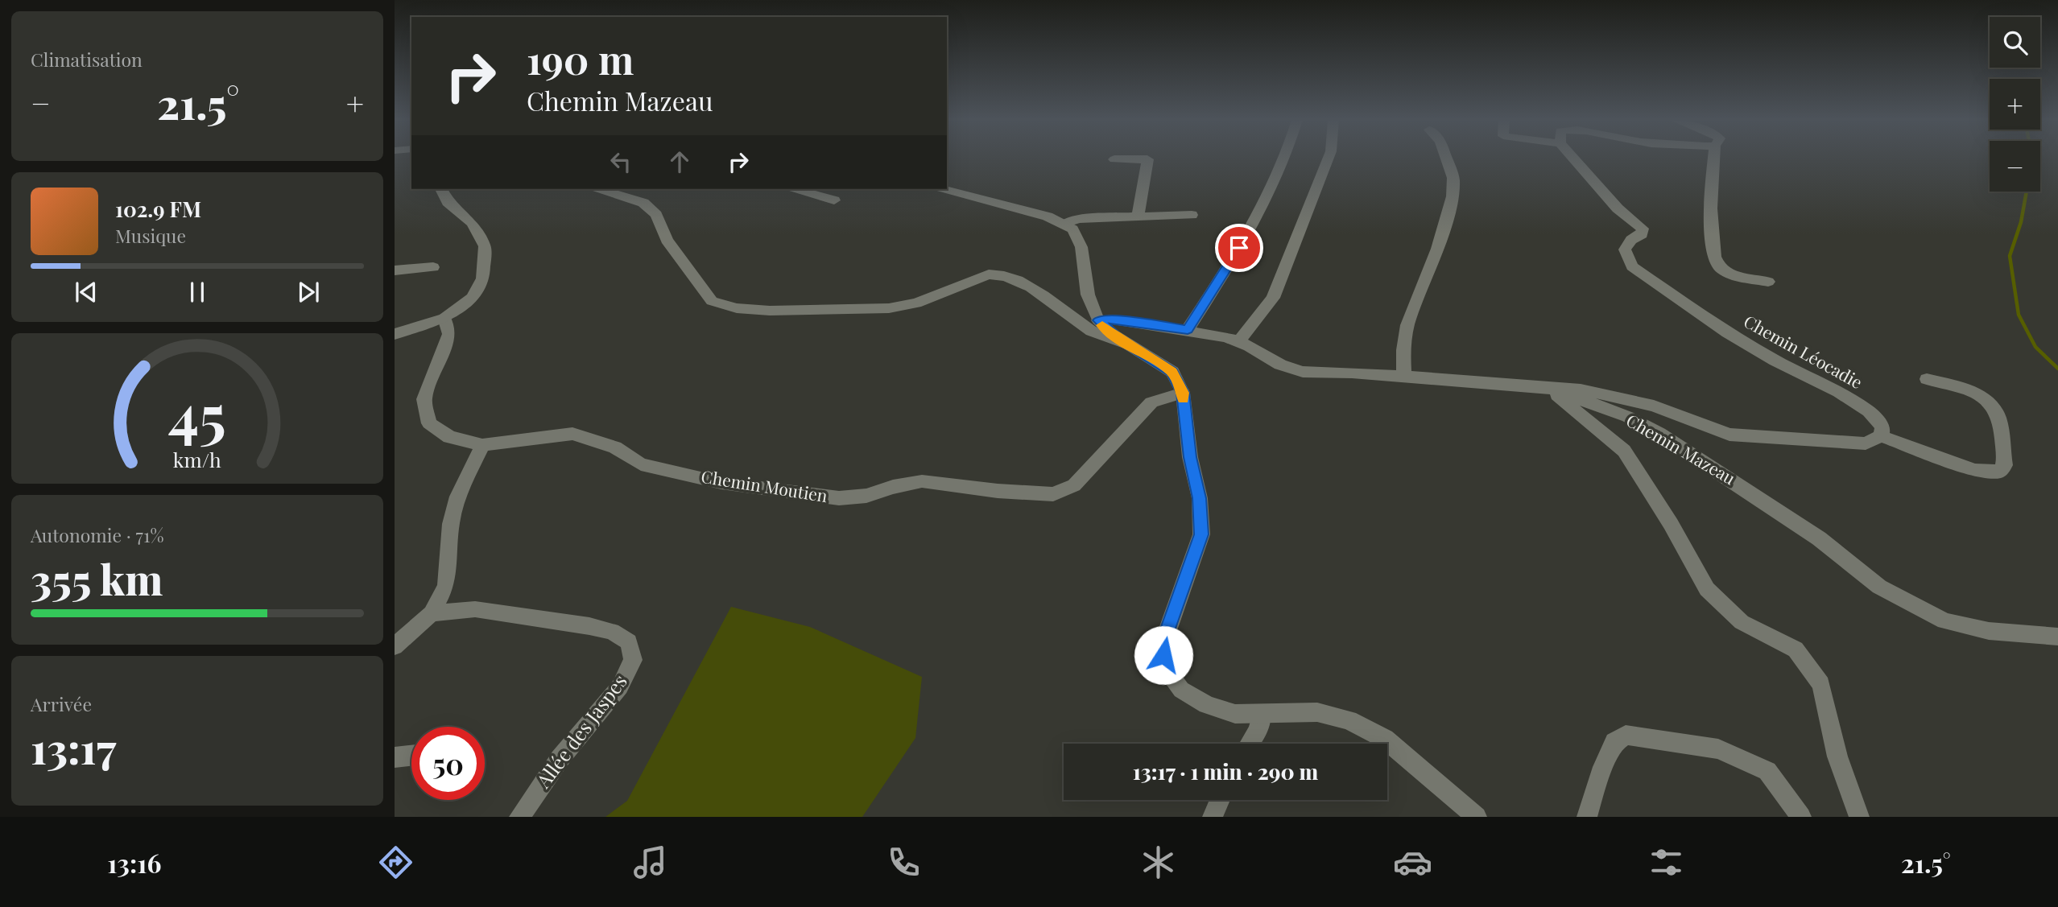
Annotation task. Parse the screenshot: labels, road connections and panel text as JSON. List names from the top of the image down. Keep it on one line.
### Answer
{"streets":{"street":["Chemin Léocadie","Chemin Mazeau","Chemin Moutien","Allée des Jaspes"]},"page":{"tile":["Climatisation",["Autonomie · 71%","355 km"],["Arrivée","13:17"]],"map_buttons":["+","−"],"turn":["190 m","Chemin Mazeau"],"heat":["−","21.5°","+"],"song":["102.9 FM","Musique"],"limit":"50","trip":"13:17 · 1 min · 290 m","tabs":["13:16","21.5°"],"gauge":["45","km/h"]}}
